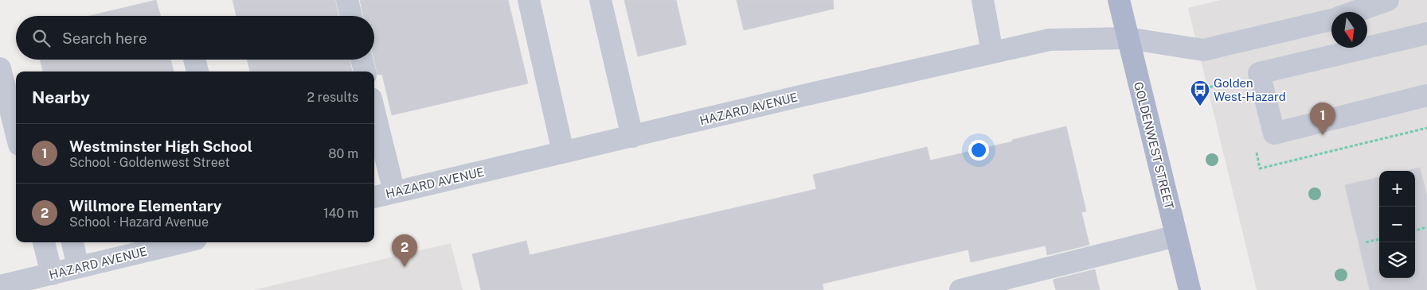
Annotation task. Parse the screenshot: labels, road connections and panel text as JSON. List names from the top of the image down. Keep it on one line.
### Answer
{"streets":{"main road":["GOLDENWEST STREET"],"street":["HAZARD AVENUE"]},"crossings":[["HAZARD AVENUE","GOLDENWEST STREET"]],"places":{"bus stop":["Golden West-Hazard"]},"north":"bottom","page":{"search":"Search here","heading":["Nearby","2 results"],"pins":["1","2"],"list":[{"mark":"1","name":"Westminster High School","note":"School · Goldenwest Street","value":"80 m"},{"mark":"2","name":"Willmore Elementary","note":"School · Hazard Avenue","value":"140 m"}],"map_buttons":["+","−"]}}
